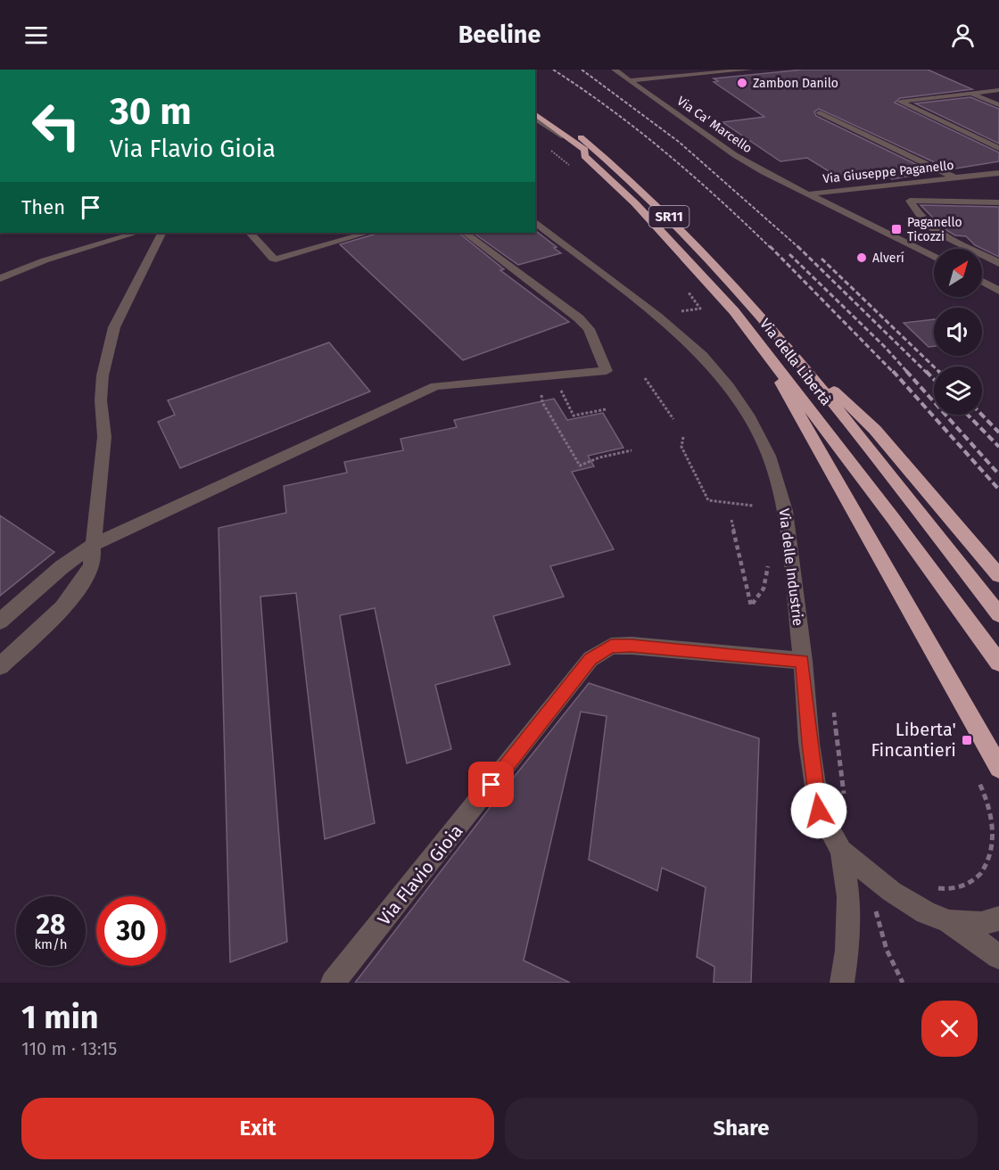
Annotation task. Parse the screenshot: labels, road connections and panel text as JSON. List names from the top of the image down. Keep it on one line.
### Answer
{"streets":{"highway":["SR11","Via della Libertà"],"street":["Via Ca' Marcello","Via Giuseppe Paganello","Via delle Industrie","Via Flavio Gioia"]},"crossings":[["Via Ca' Marcello","Via Giuseppe Paganello"],["Via delle Industrie","Via Flavio Gioia"]],"places":{"other":["Zambon Danilo","Alverí"],"transit":["Paganello Ticozzi","Liberta' Fincantieri"]},"north":"top right","page":{"header":"Beeline","turn":["30 m","Via Flavio Gioia"],"then":"Then","speed":"28 km/h","limit":"30","heading":["1 min","110 m · 13:15"],"buttons":["Exit","Share"]}}
